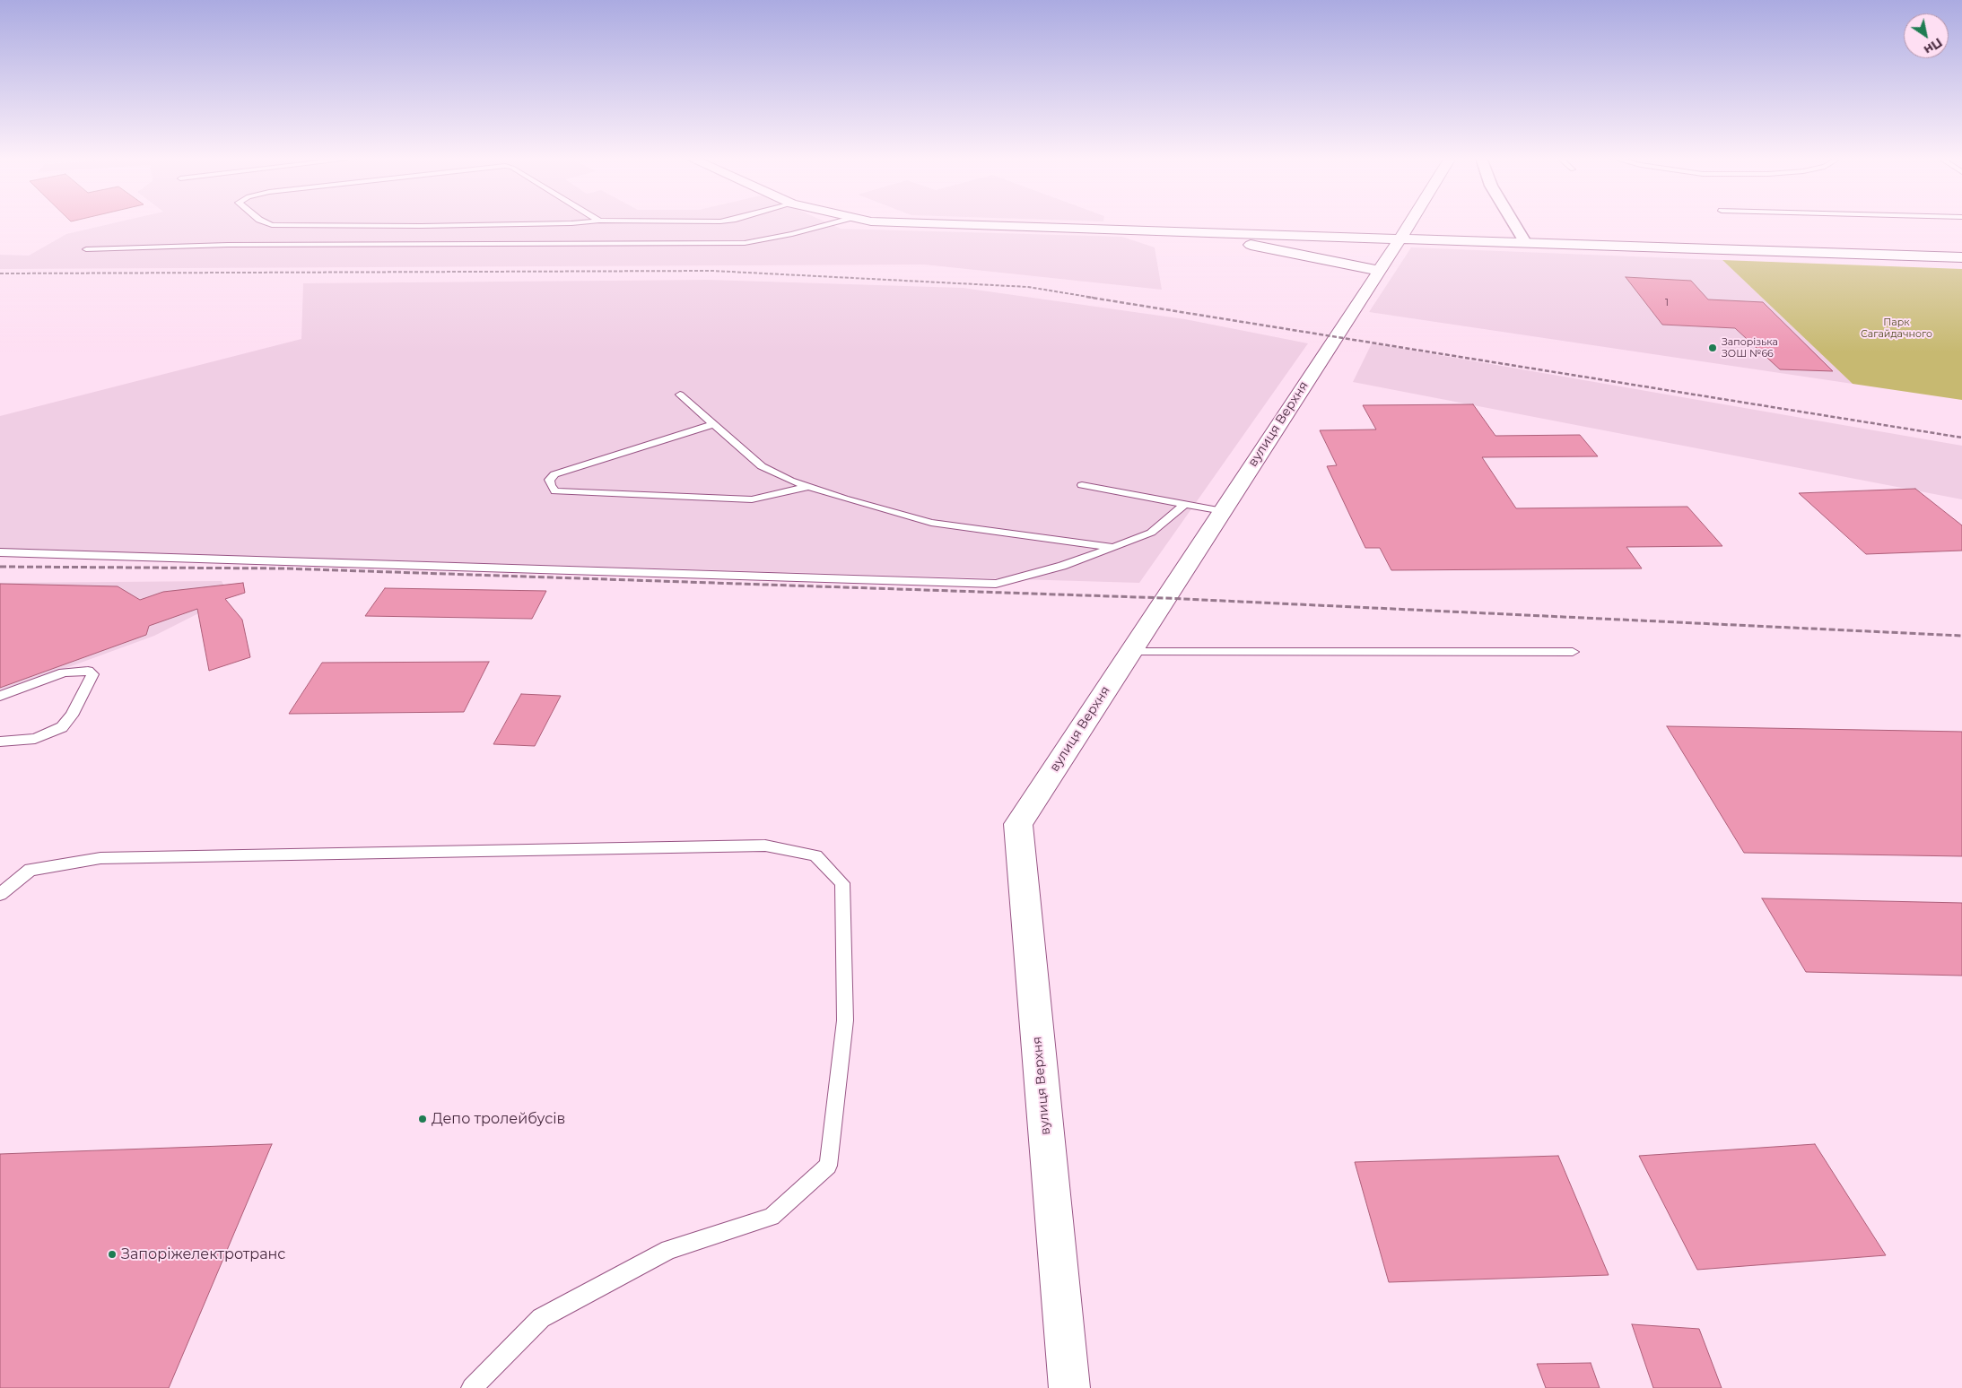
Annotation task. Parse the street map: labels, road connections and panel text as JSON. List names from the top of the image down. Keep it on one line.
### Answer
{"streets":{"street":["вулиця Верхня"]},"parks":["Парк Сагайдачного"],"places":["Запорізька ЗОШ №66","Депо тролейбусів","Запоріжелектротранс"],"house_numbers":["1"],"north":"bottom right"}
